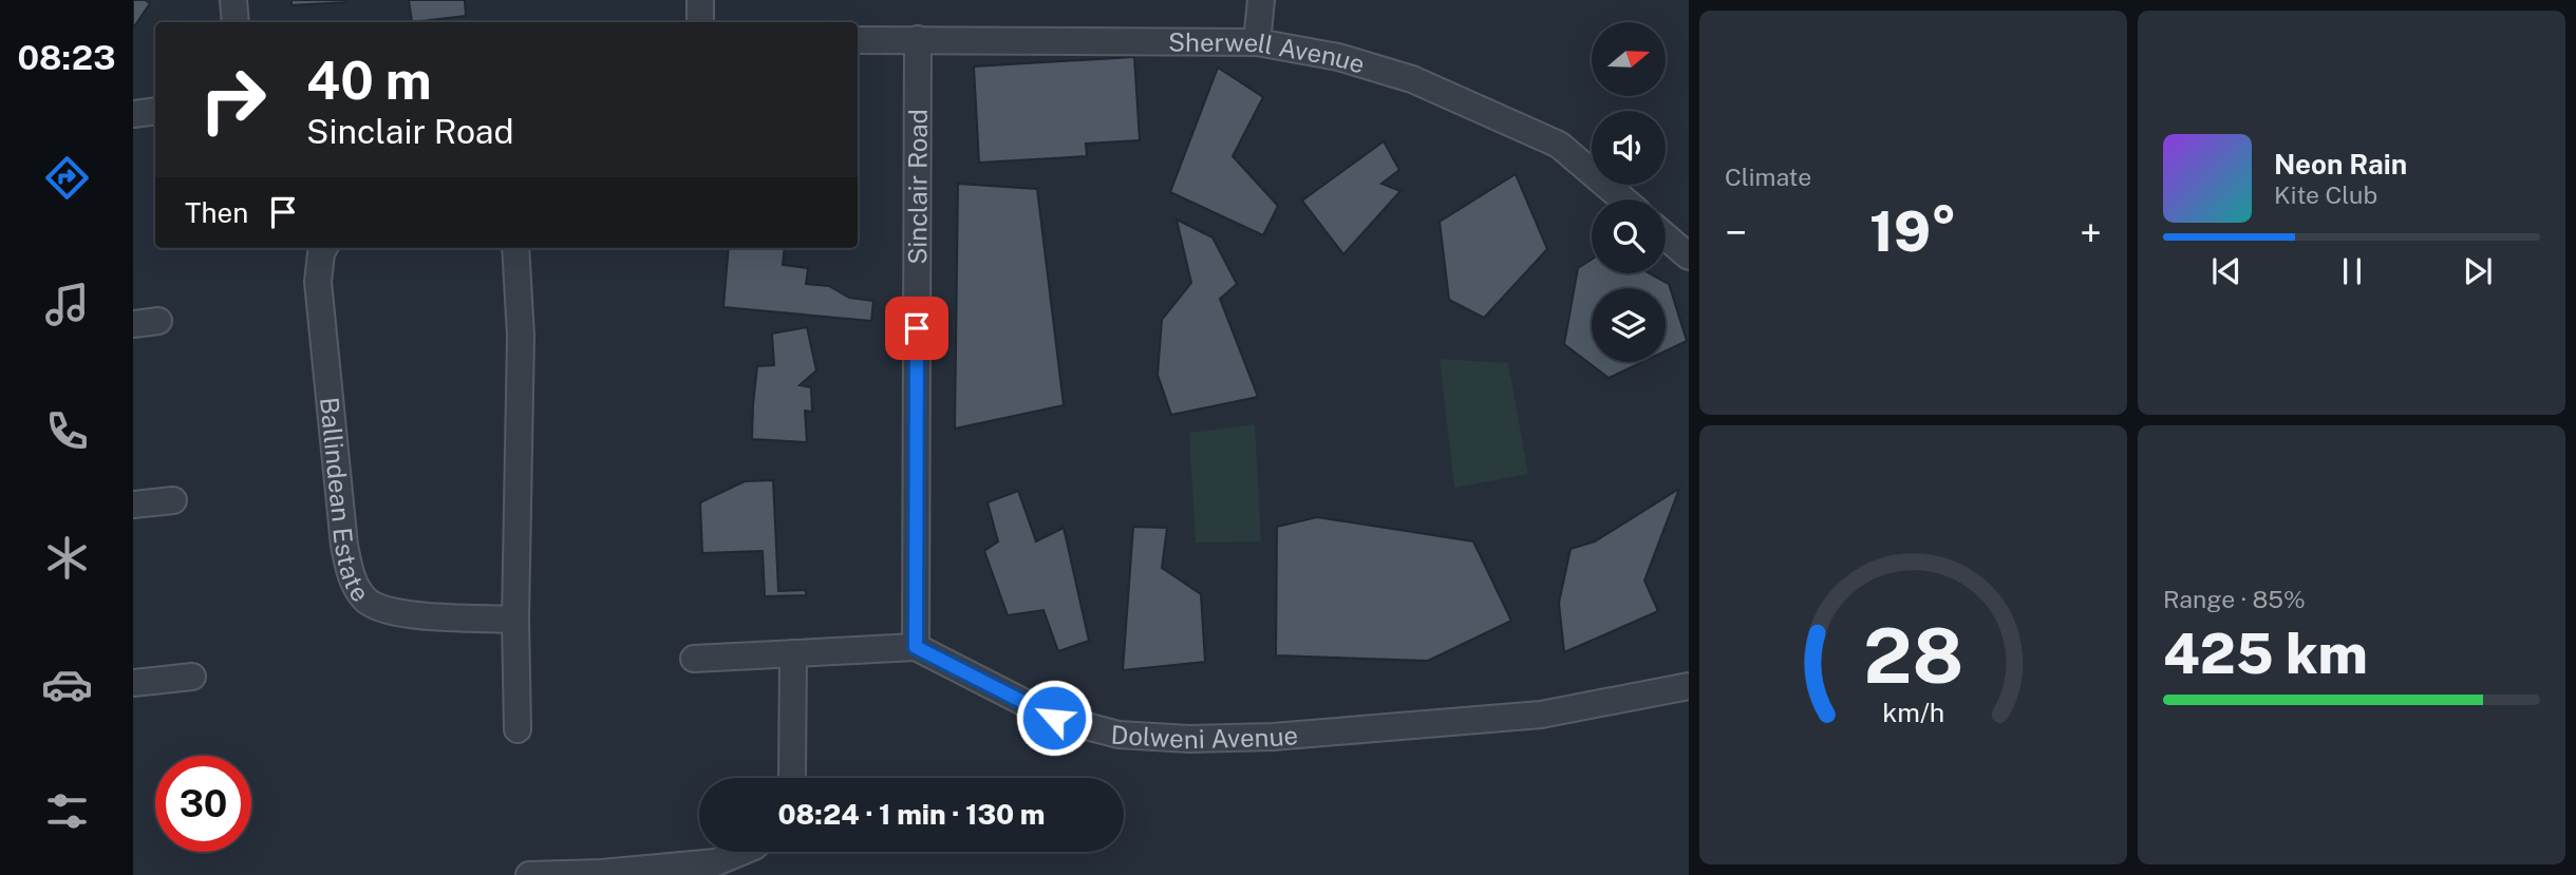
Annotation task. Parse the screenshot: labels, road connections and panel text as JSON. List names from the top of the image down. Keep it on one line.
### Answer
{"streets":{"street":["Sherwell Avenue","Sinclair Road","Ballindean Estate","Dolweni Avenue"]},"crossings":[["Sherwell Avenue","Sinclair Road"],["Sinclair Road","Dolweni Avenue"]],"north":"right","page":{"tabs":"08:23","tile":["Climate",["Range · 85%","425 km"]],"turn":["40 m","Sinclair Road"],"song":["Neon Rain","Kite Club"],"then":"Then","heat":["−","19°","+"],"limit":"30","trip":"08:24 · 1 min · 130 m","gauge":["28","km/h"]}}
